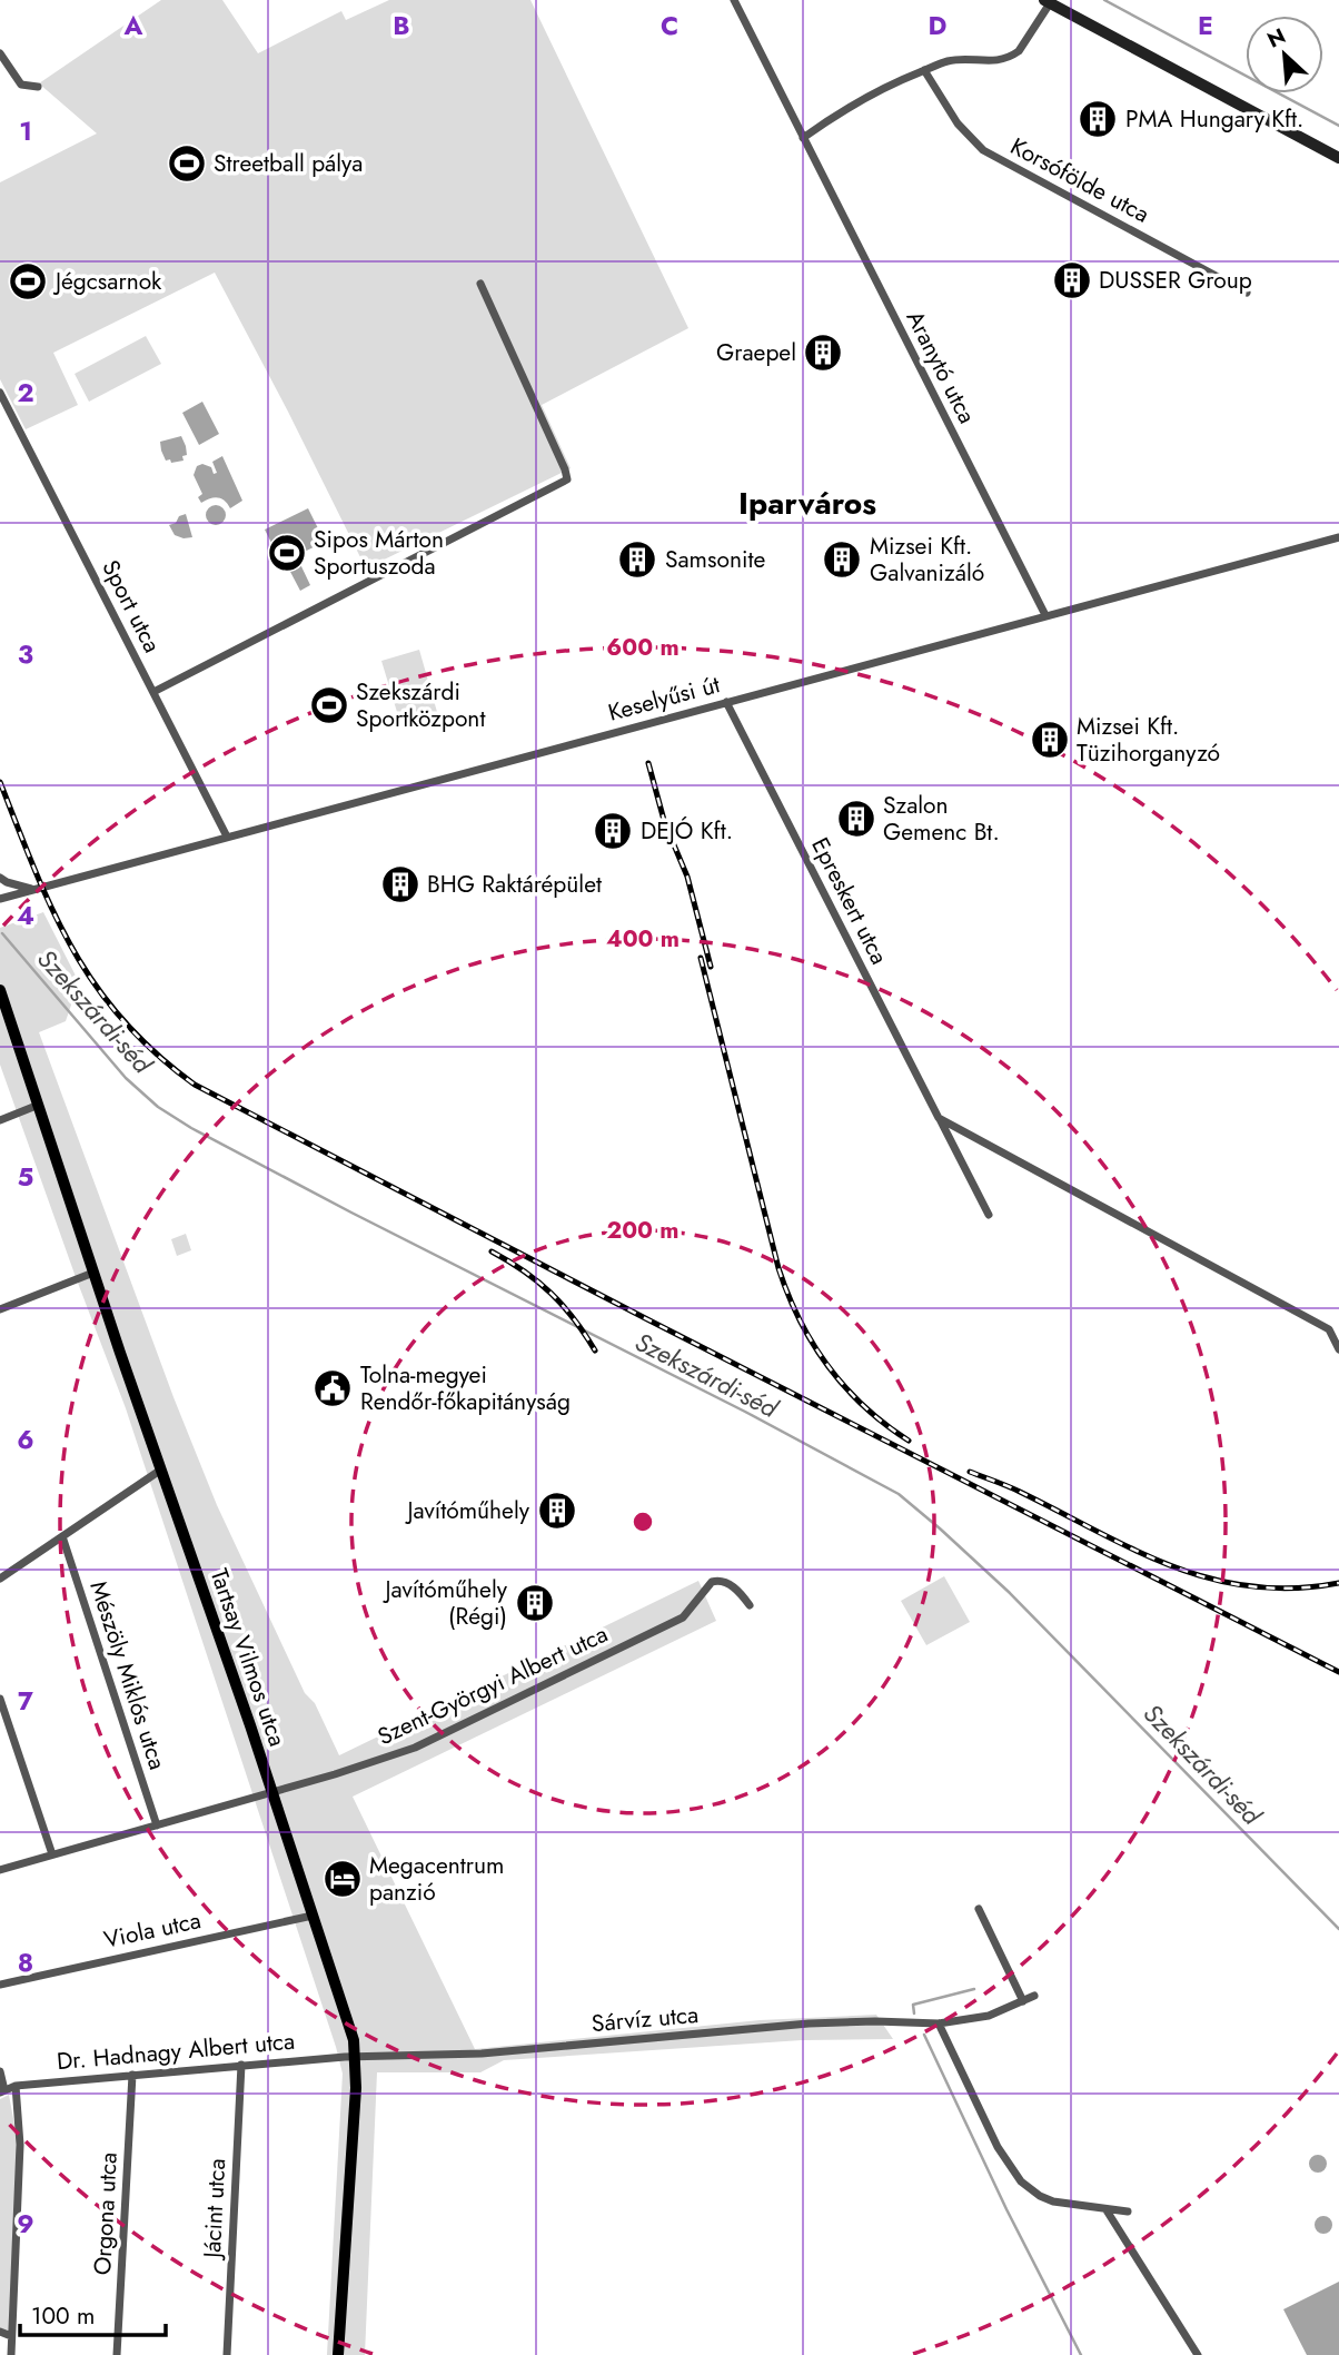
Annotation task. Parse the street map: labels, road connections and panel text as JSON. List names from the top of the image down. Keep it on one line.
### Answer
{"streets":{"main road":["Tartsay Vilmos utca"],"street":["Korsófölde utca","Aranytó utca","Sport utca","Keselyűsi út","Epreskert utca","Mészöly Miklós utca","Szent-Györgyi Albert utca","Viola utca","Sárvíz utca","Dr. Hadnagy Albert utca","Jácint utca","Orgona utca"]},"crossings":[["Aranytó utca","Keselyűsi út"],["Sport utca","Keselyűsi út"],["Keselyűsi út","Epreskert utca"],["Tartsay Vilmos utca","Szent-Györgyi Albert utca"],["Tartsay Vilmos utca","Viola utca"],["Tartsay Vilmos utca","Sárvíz utca"],["Tartsay Vilmos utca","Dr. Hadnagy Albert utca"],["Mészöly Miklós utca","Szent-Györgyi Albert utca"],["Sárvíz utca","Dr. Hadnagy Albert utca"],["Dr. Hadnagy Albert utca","Jácint utca"],["Dr. Hadnagy Albert utca","Orgona utca"]],"districts":["Iparváros"],"water":["Szekszárdi-séd"],"places":{"building":["PMA Hungary Kft.","DUSSER Group","Graepel","Samsonite","Mizsei Kft. Galvanizáló","Mizsei Kft. Tüzihorganyzó","Szalon Gemenc Bt.","DEJÓ Kft.","BHG Raktárépület","Javítóműhely","Javítóműhely (Régi)"],"sports":["Streetball pálya","Jégcsarnok","Sipos Márton Sportuszoda","Szekszárdi Sportközpont"],"public building":["Tolna-megyei Rendőr-főkapitányság"],"hotel":["Megacentrum panzió"]},"scale_bar":"100 m","north":"top left","grid":{"columns":["A","B","C","D","E"],"rows":["1","2","3","4","5","6","7","8","9"]},"rings":["600 m","400 m","200 m"]}
